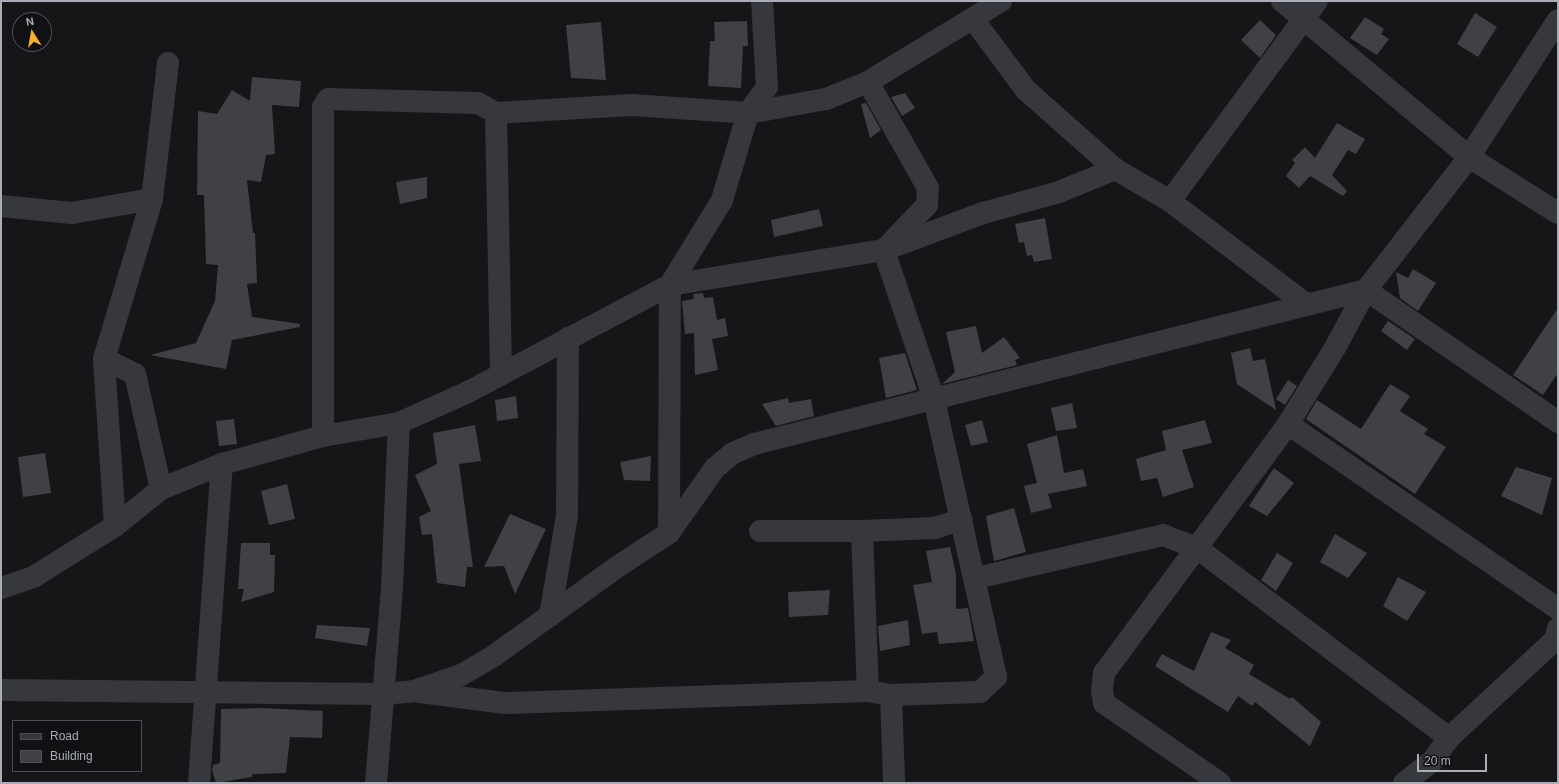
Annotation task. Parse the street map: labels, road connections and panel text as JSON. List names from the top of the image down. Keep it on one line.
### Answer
{"legend":["Road","Building"],"scale_bar":"20 m","north":"top"}
